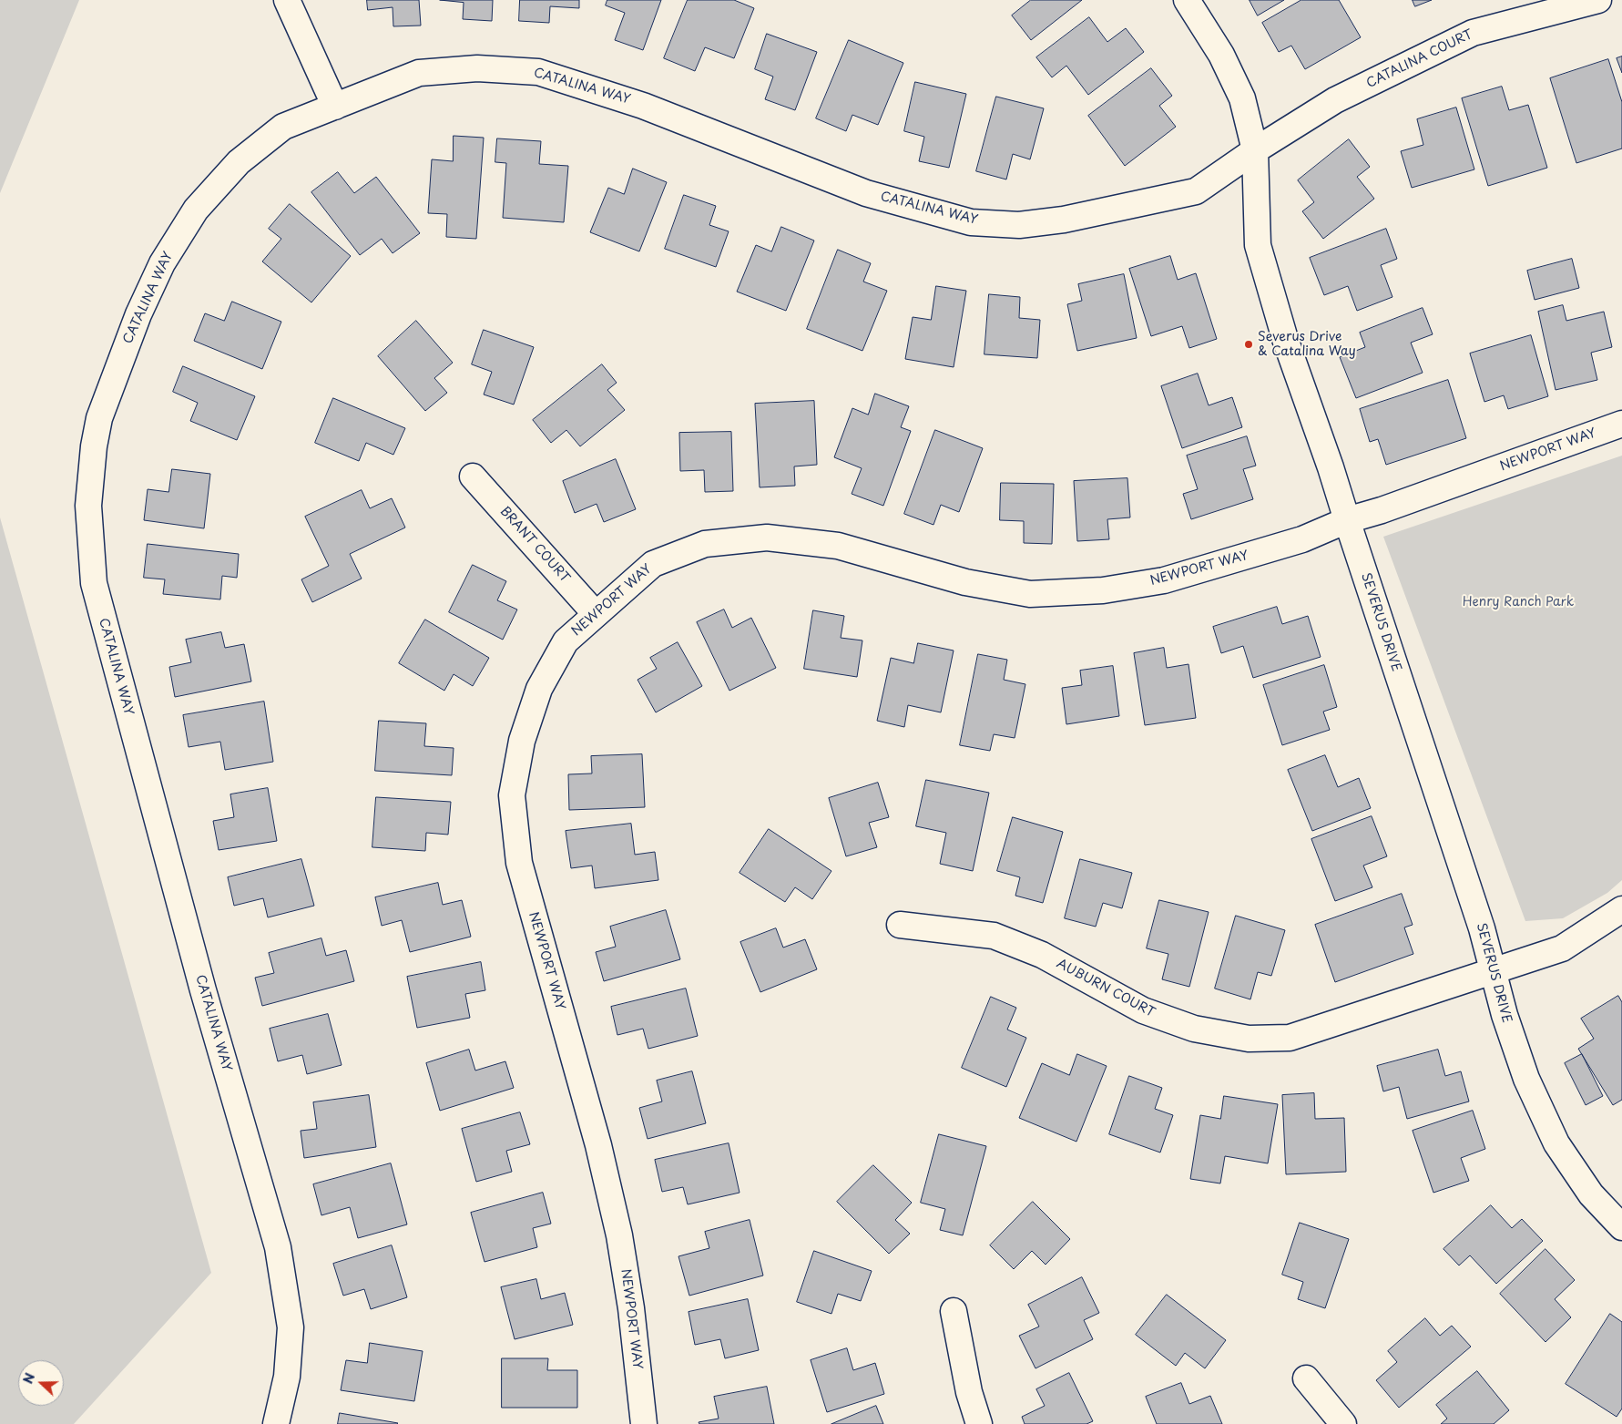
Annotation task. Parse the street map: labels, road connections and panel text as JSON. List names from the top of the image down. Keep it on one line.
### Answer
{"streets":{"street":["CATALINA COURT","CATALINA WAY","NEWPORT WAY","BRANT COURT","SEVERUS DRIVE","AUBURN COURT"]},"crossings":[["CATALINA COURT","CATALINA WAY"],["CATALINA COURT","SEVERUS DRIVE"],["CATALINA WAY","SEVERUS DRIVE"],["NEWPORT WAY","BRANT COURT"],["NEWPORT WAY","SEVERUS DRIVE"],["SEVERUS DRIVE","AUBURN COURT"]],"parks":["Henry Ranch Park"],"places":["Severus Drive & Catalina Way"],"north":"left"}
